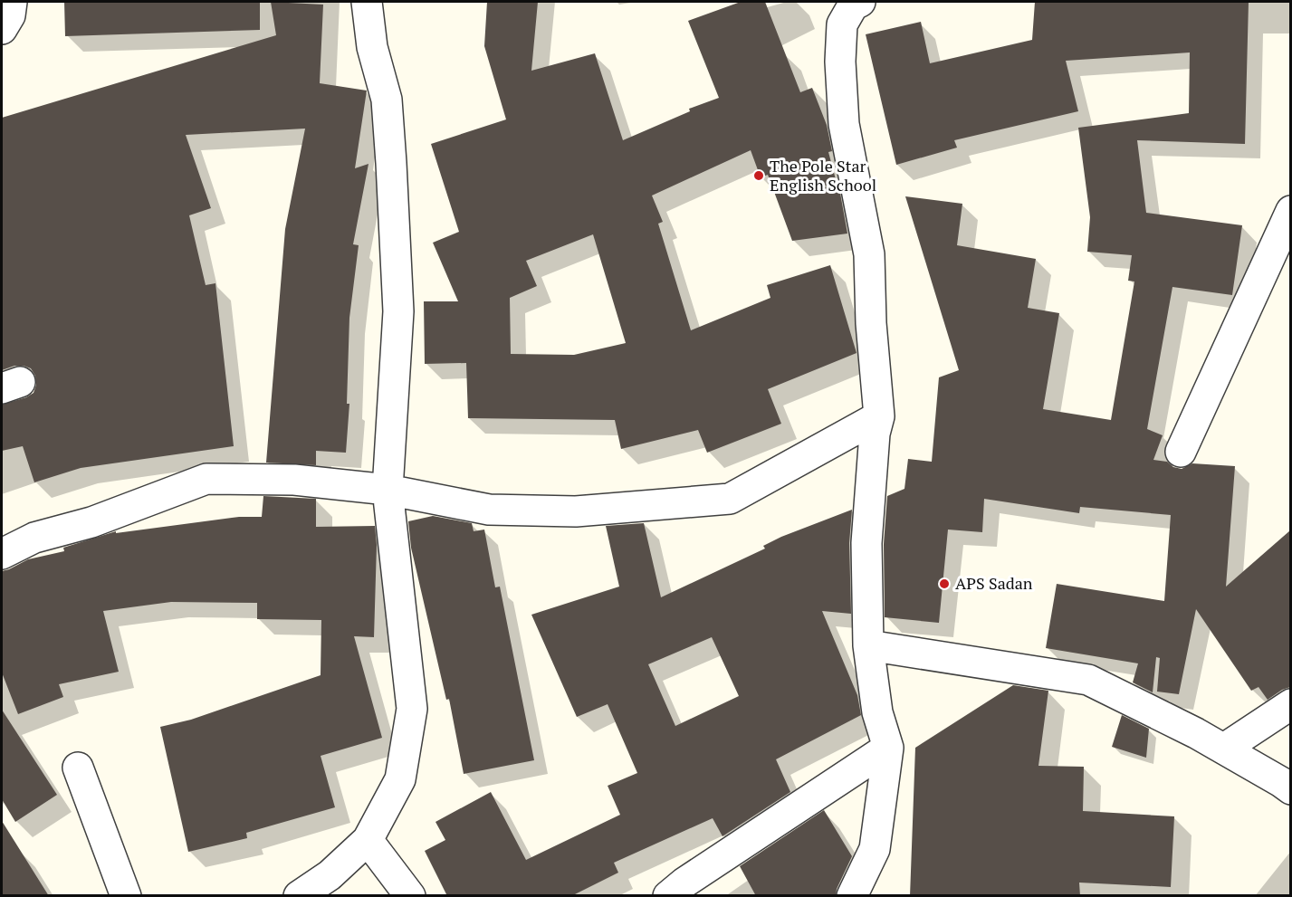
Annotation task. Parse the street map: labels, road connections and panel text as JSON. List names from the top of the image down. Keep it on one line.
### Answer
{"places":["The Pole Star English School","APS Sadan"]}
